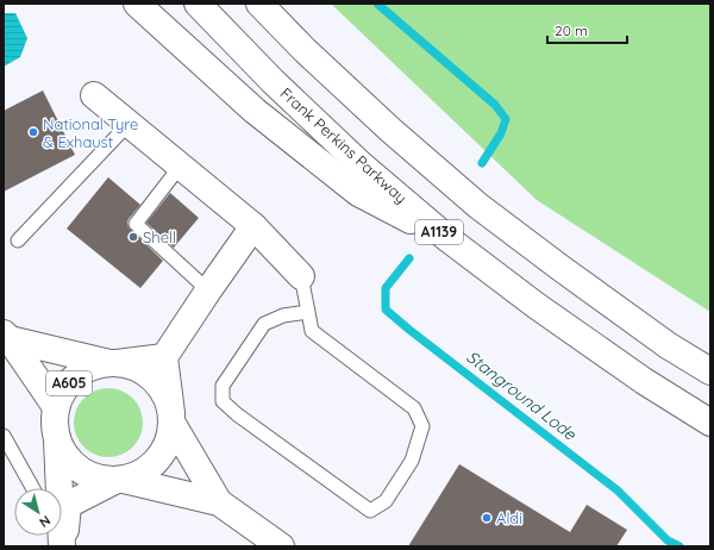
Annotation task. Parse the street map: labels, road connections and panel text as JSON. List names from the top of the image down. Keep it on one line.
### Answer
{"streets":{"main road":["Frank Perkins Parkway","A1139","A605"]},"crossings":[["Frank Perkins Parkway","A1139"]],"water":["Stanground Lode"],"places":["National Tyre & Exhaust","Shell","Aldi"],"scale_bar":"20 m","north":"bottom right"}
